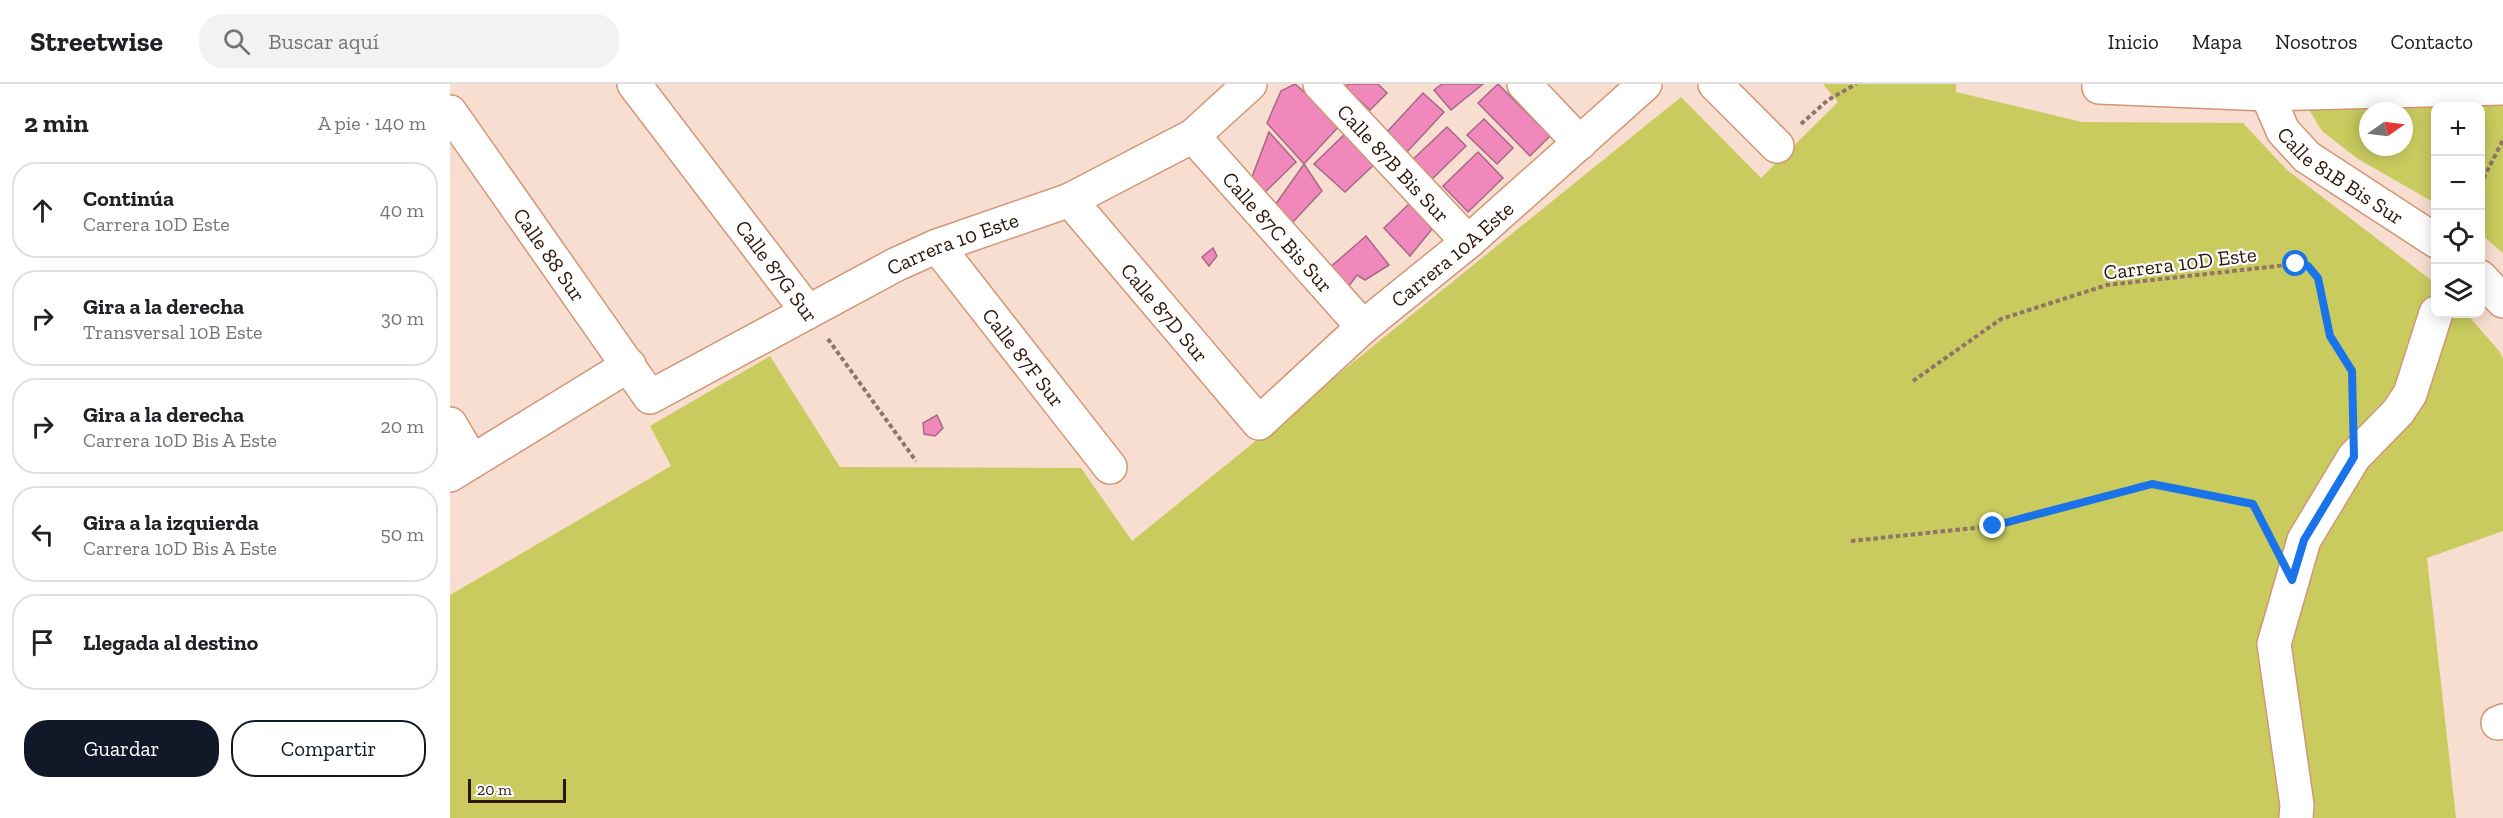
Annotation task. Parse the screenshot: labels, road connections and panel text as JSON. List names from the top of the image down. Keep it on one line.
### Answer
{"streets":{"street":["Calle 87B Bis Sur","Calle 81B Bis Sur","Calle 87C Bis Sur","Carrera 10 Este","Carrera 10A Este","Calle 88 Sur","Calle 87G Sur","Calle 87D Sur","Calle 87F Sur"],"path":["Carrera 10D Este"]},"crossings":[["Calle 87B Bis Sur","Carrera 10A Este"],["Calle 87C Bis Sur","Carrera 10 Este"],["Calle 87C Bis Sur","Carrera 10A Este"],["Carrera 10 Este","Calle 88 Sur"],["Carrera 10 Este","Calle 87G Sur"],["Carrera 10 Este","Calle 87D Sur"],["Carrera 10 Este","Calle 87F Sur"],["Carrera 10A Este","Calle 87D Sur"]],"scale_bar":"20 m","north":"right","page":{"header":"Streetwise","search":"Buscar aquí","nav":["Inicio","Mapa","Nosotros","Contacto"],"heading":["2 min","A pie · 140 m"],"map_buttons":["+","−"],"list":[["Continúa","Carrera 10D Este","40 m"],["Gira a la derecha","Transversal 10B Este","30 m"],["Gira a la derecha","Carrera 10D Bis A Este","20 m"],["Gira a la izquierda","Carrera 10D Bis A Este","50 m"],"Llegada al destino"],"buttons":["Guardar","Compartir"],"scale":"20 m"}}
